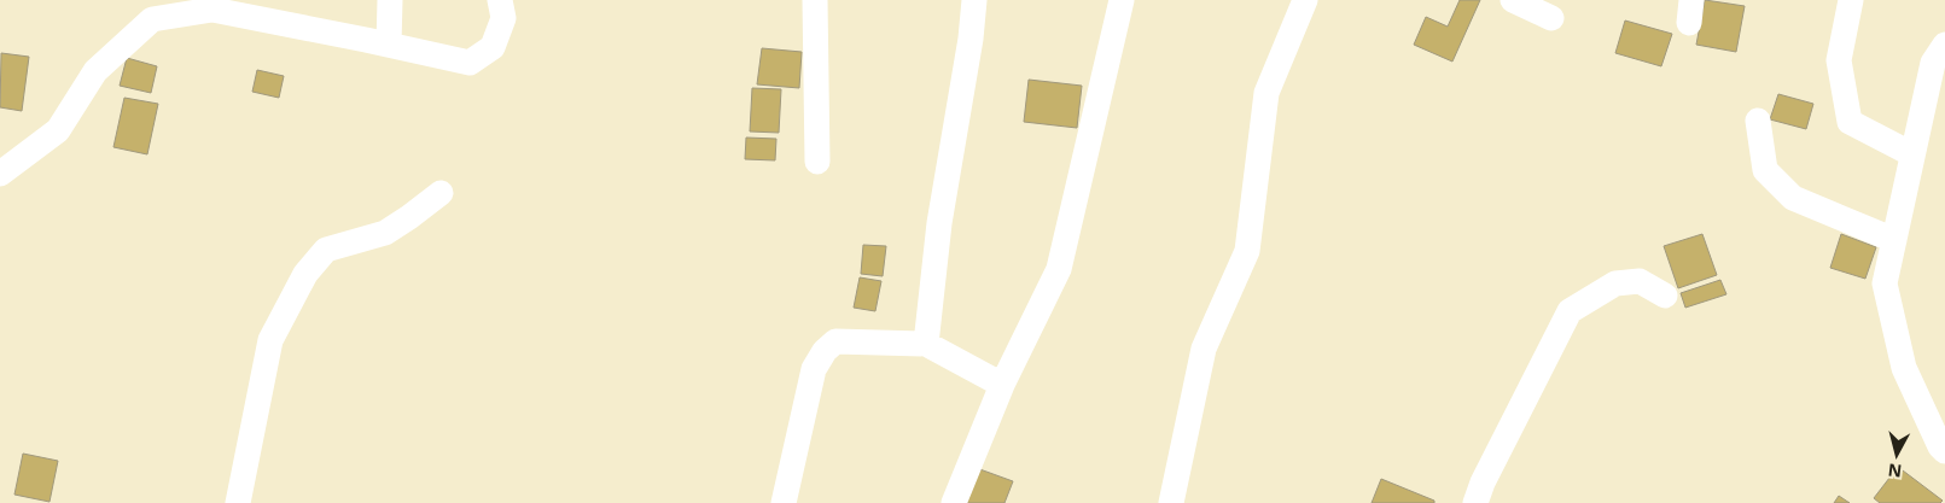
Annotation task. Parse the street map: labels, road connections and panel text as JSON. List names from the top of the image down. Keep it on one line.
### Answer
{"north":"bottom"}
